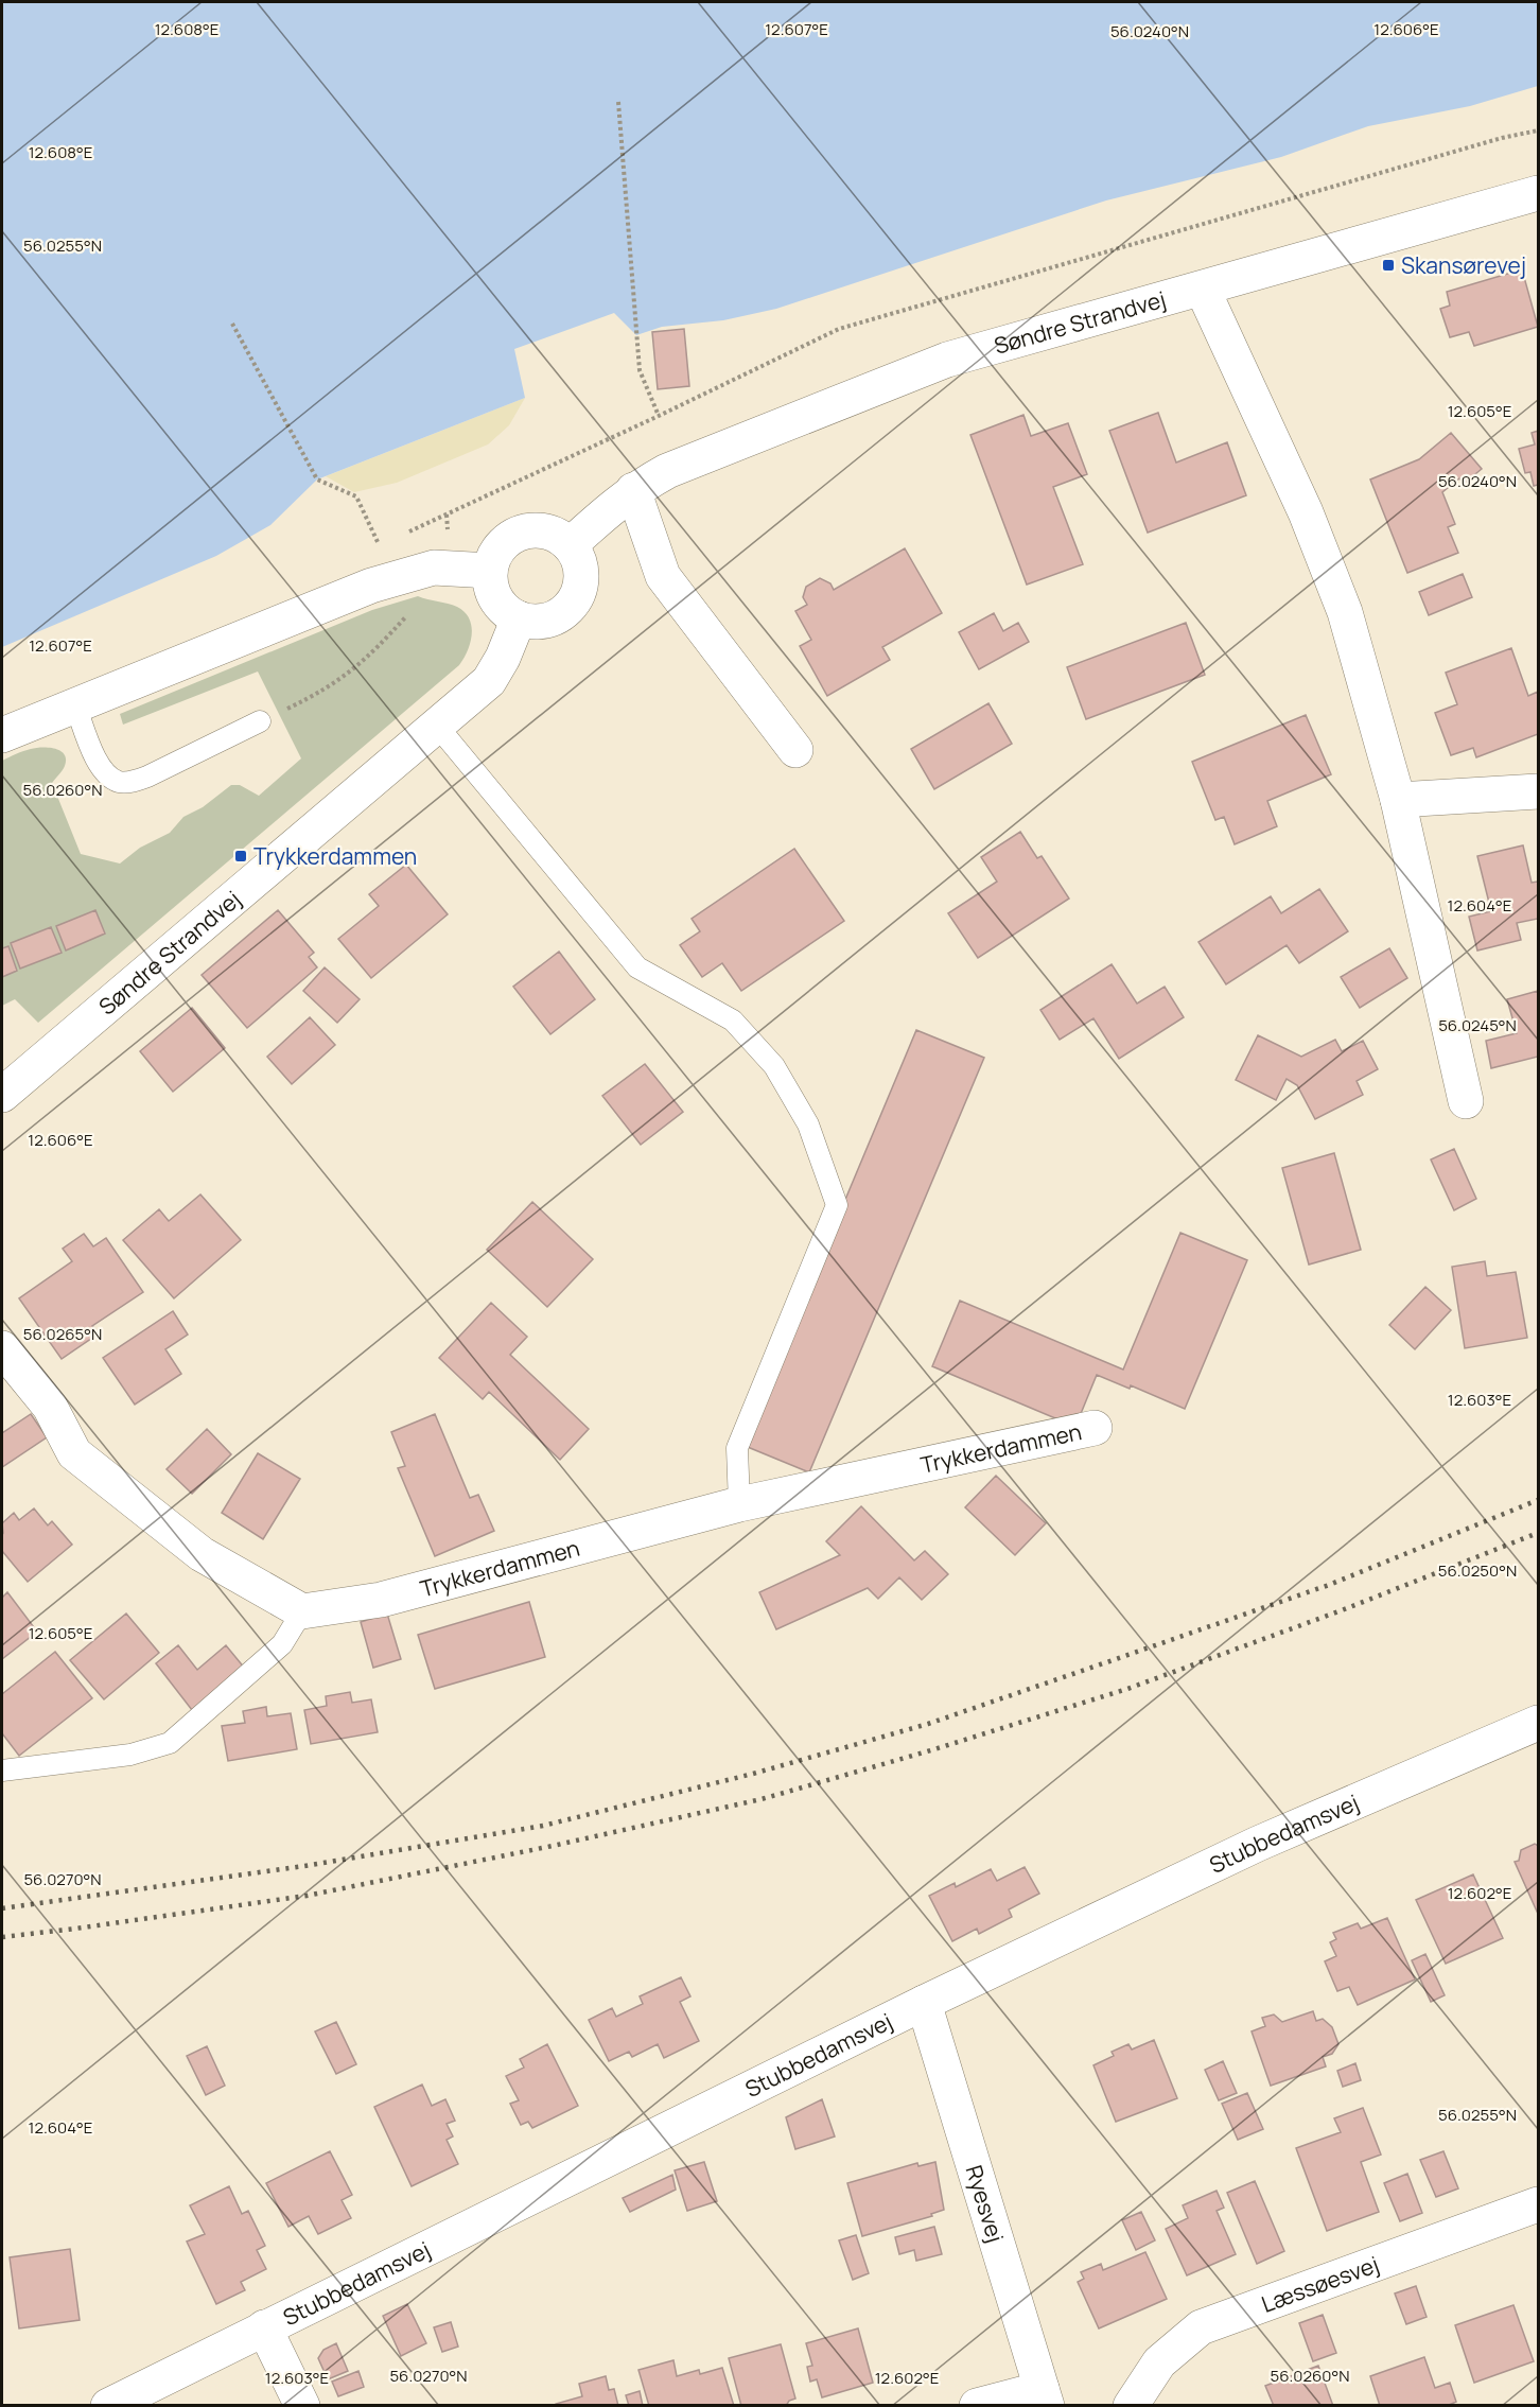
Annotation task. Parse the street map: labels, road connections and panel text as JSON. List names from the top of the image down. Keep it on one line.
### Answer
{"streets":{"street":["Søndre Strandvej","Trykkerdammen","Stubbedamsvej","Ryesvej","Læssøesvej"]},"crossings":[["Stubbedamsvej","Ryesvej"]],"places":{"transit":["Skansørevej","Trykkerdammen"]},"coordinates":["12.608°E","12.607°E","12.606°E","56.0240°N","56.0255°N","12.605°E","56.0260°N","12.604°E","56.0245°N","56.0265°N","12.603°E","56.0250°N","56.0270°N","12.602°E"]}
